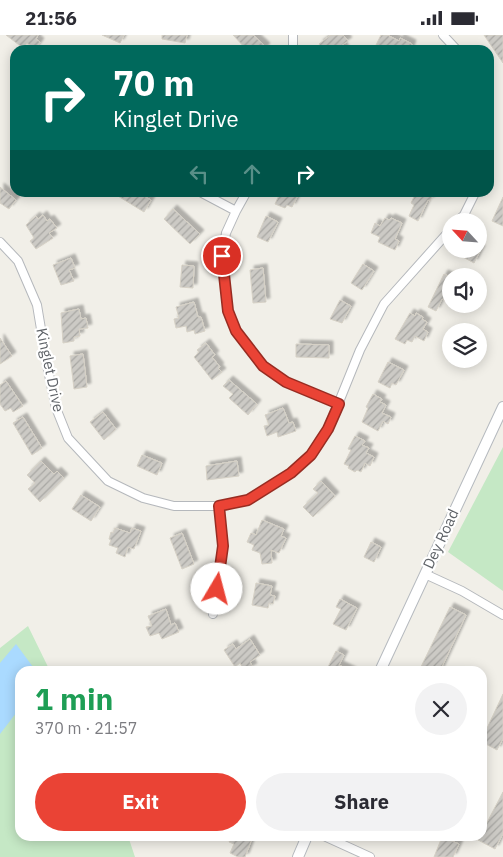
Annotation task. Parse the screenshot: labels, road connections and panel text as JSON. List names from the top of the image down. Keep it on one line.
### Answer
{"streets":{"main road":["Dey Road"],"street":["Kinglet Drive"]},"north":"top left","page":{"status":"21:56","turn":["70 m","Kinglet Drive"],"heading":["1 min","370 m · 21:57"],"buttons":["Exit","Share"]}}
